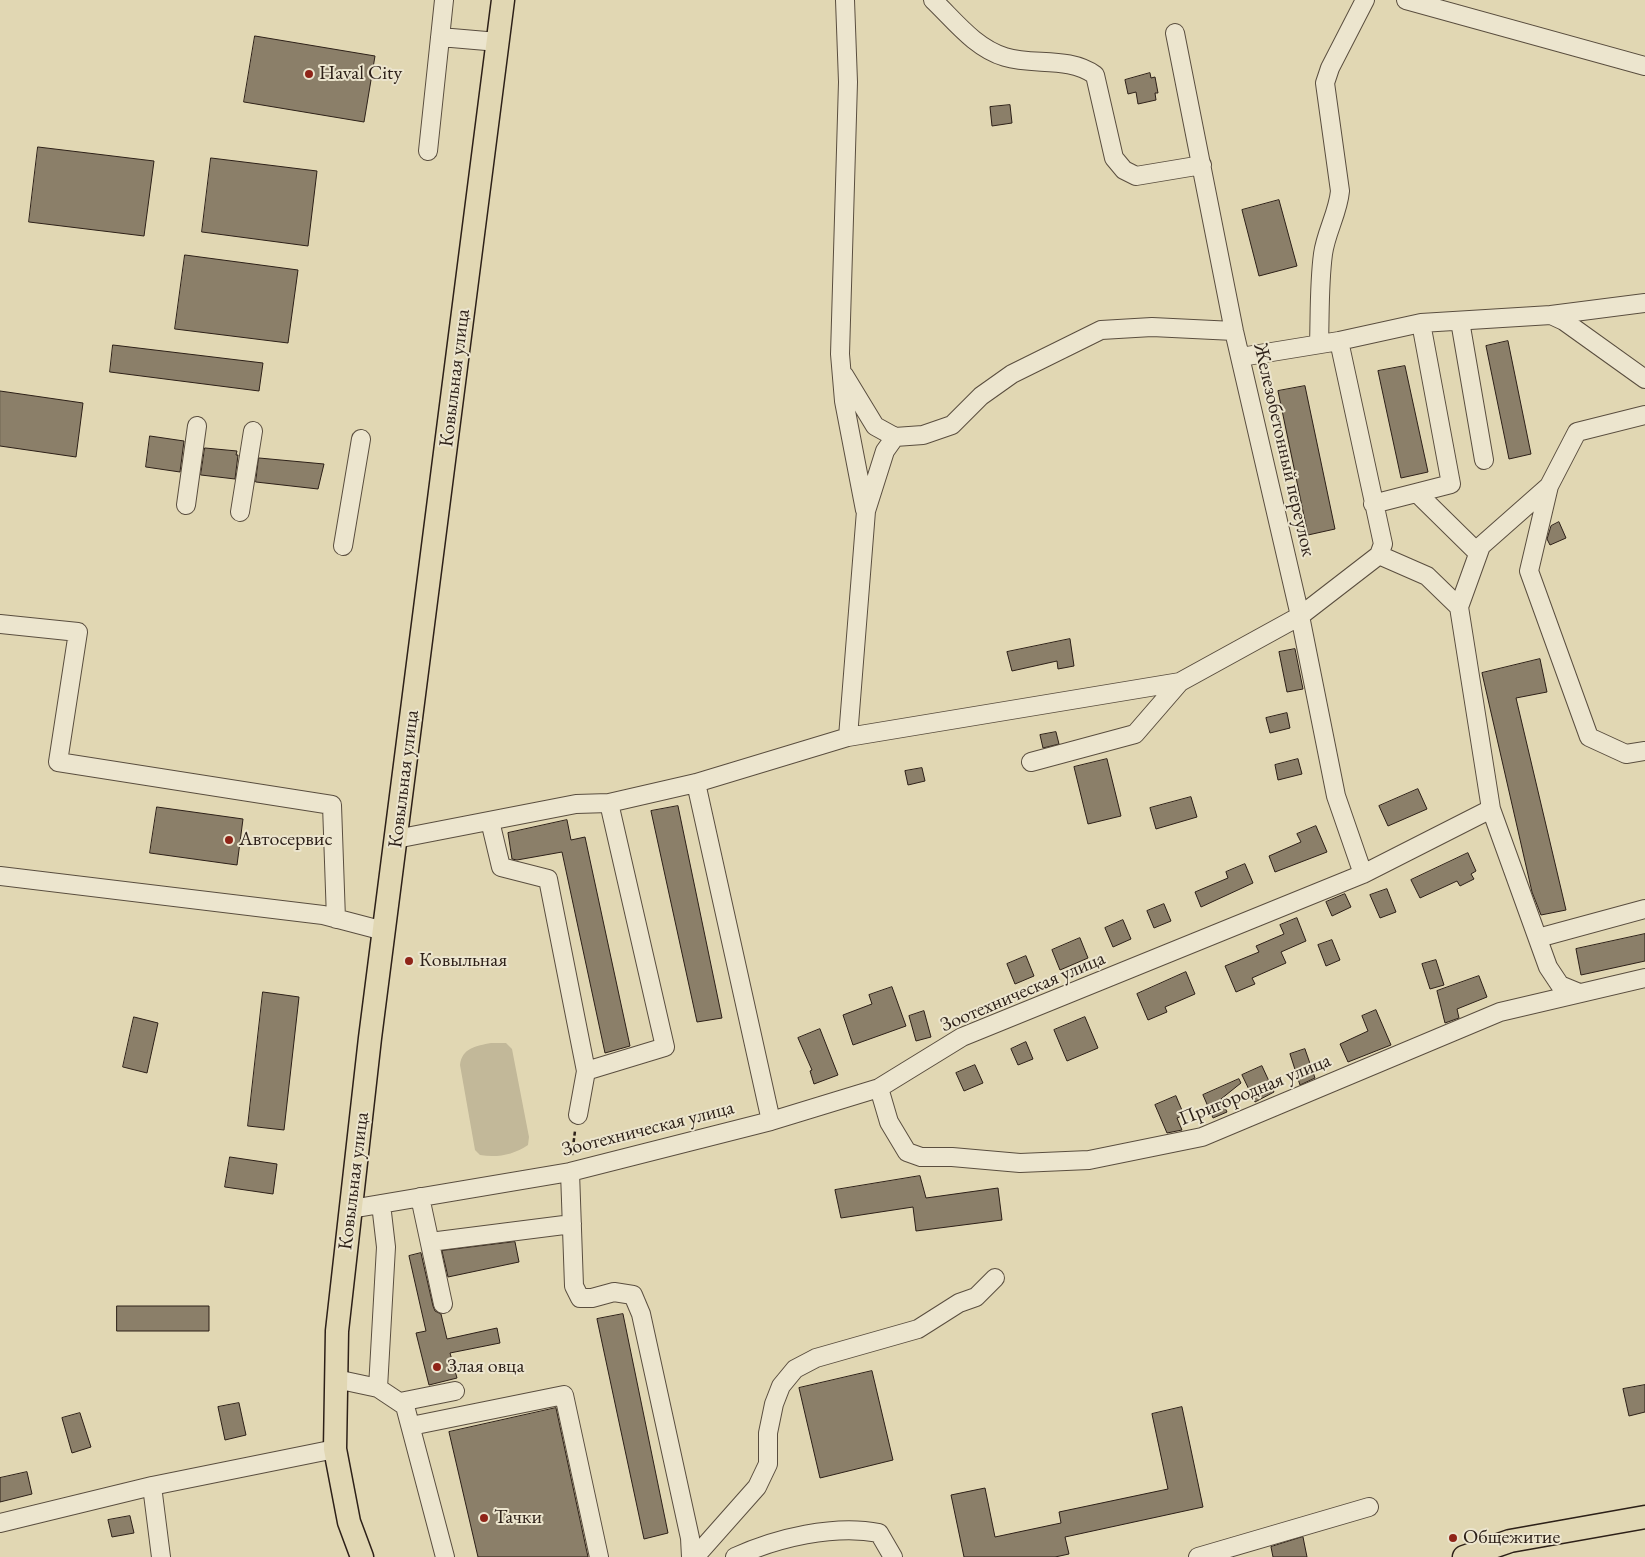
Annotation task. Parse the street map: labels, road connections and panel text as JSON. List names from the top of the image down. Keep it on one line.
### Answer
{"streets":{"main road":["Ковыльная улица"],"street":["Железобетонный переулок","Зоотехническая улица","Пригородная улица"]},"crossings":[["Ковыльная улица","Зоотехническая улица"],["Железобетонный переулок","Зоотехническая улица"],["Зоотехническая улица","Пригородная улица"]],"places":["Haval Сity","Автосервис","Ковыльная","Злая овца","Тачки","Общежитие"]}
